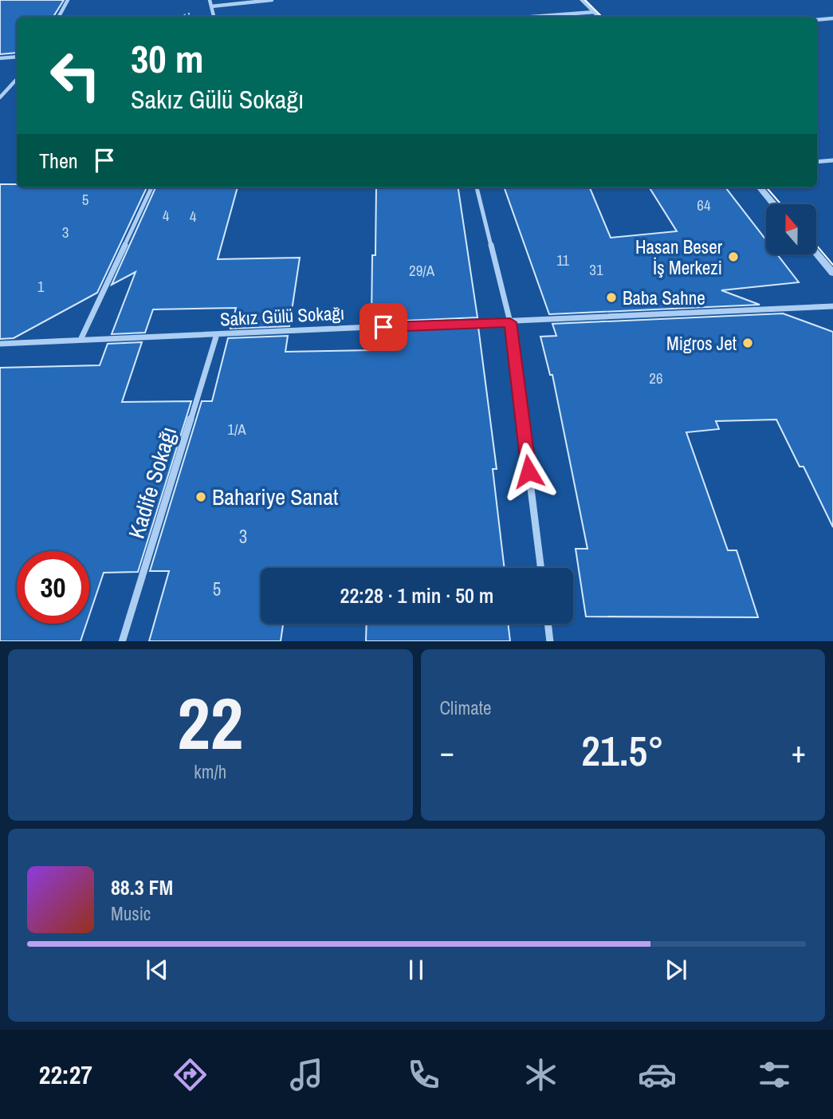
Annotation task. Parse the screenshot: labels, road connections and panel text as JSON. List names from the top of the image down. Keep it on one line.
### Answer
{"streets":{"street":["Sakız Gülü Sokağı","Kadife Sokağı"]},"crossings":[["Sakız Gülü Sokağı","Kadife Sokağı"]],"places":["Hasan Beser İş Merkezi","Baba Sahne","Migros Jet","Bahariye Sanat"],"house_numbers":["5","64","4","4","3","11","31","29/A","1","26","1/A","3","5"],"north":"top","page":{"turn":["30 m","Sakız Gülü Sokağı"],"then":"Then","limit":"30","trip":"22:28 · 1 min · 50 m","tile":[["22","km/h"],"Climate"],"heat":["−","21.5°","+"],"song":["88.3 FM","Music"],"tabs":"22:27"}}
